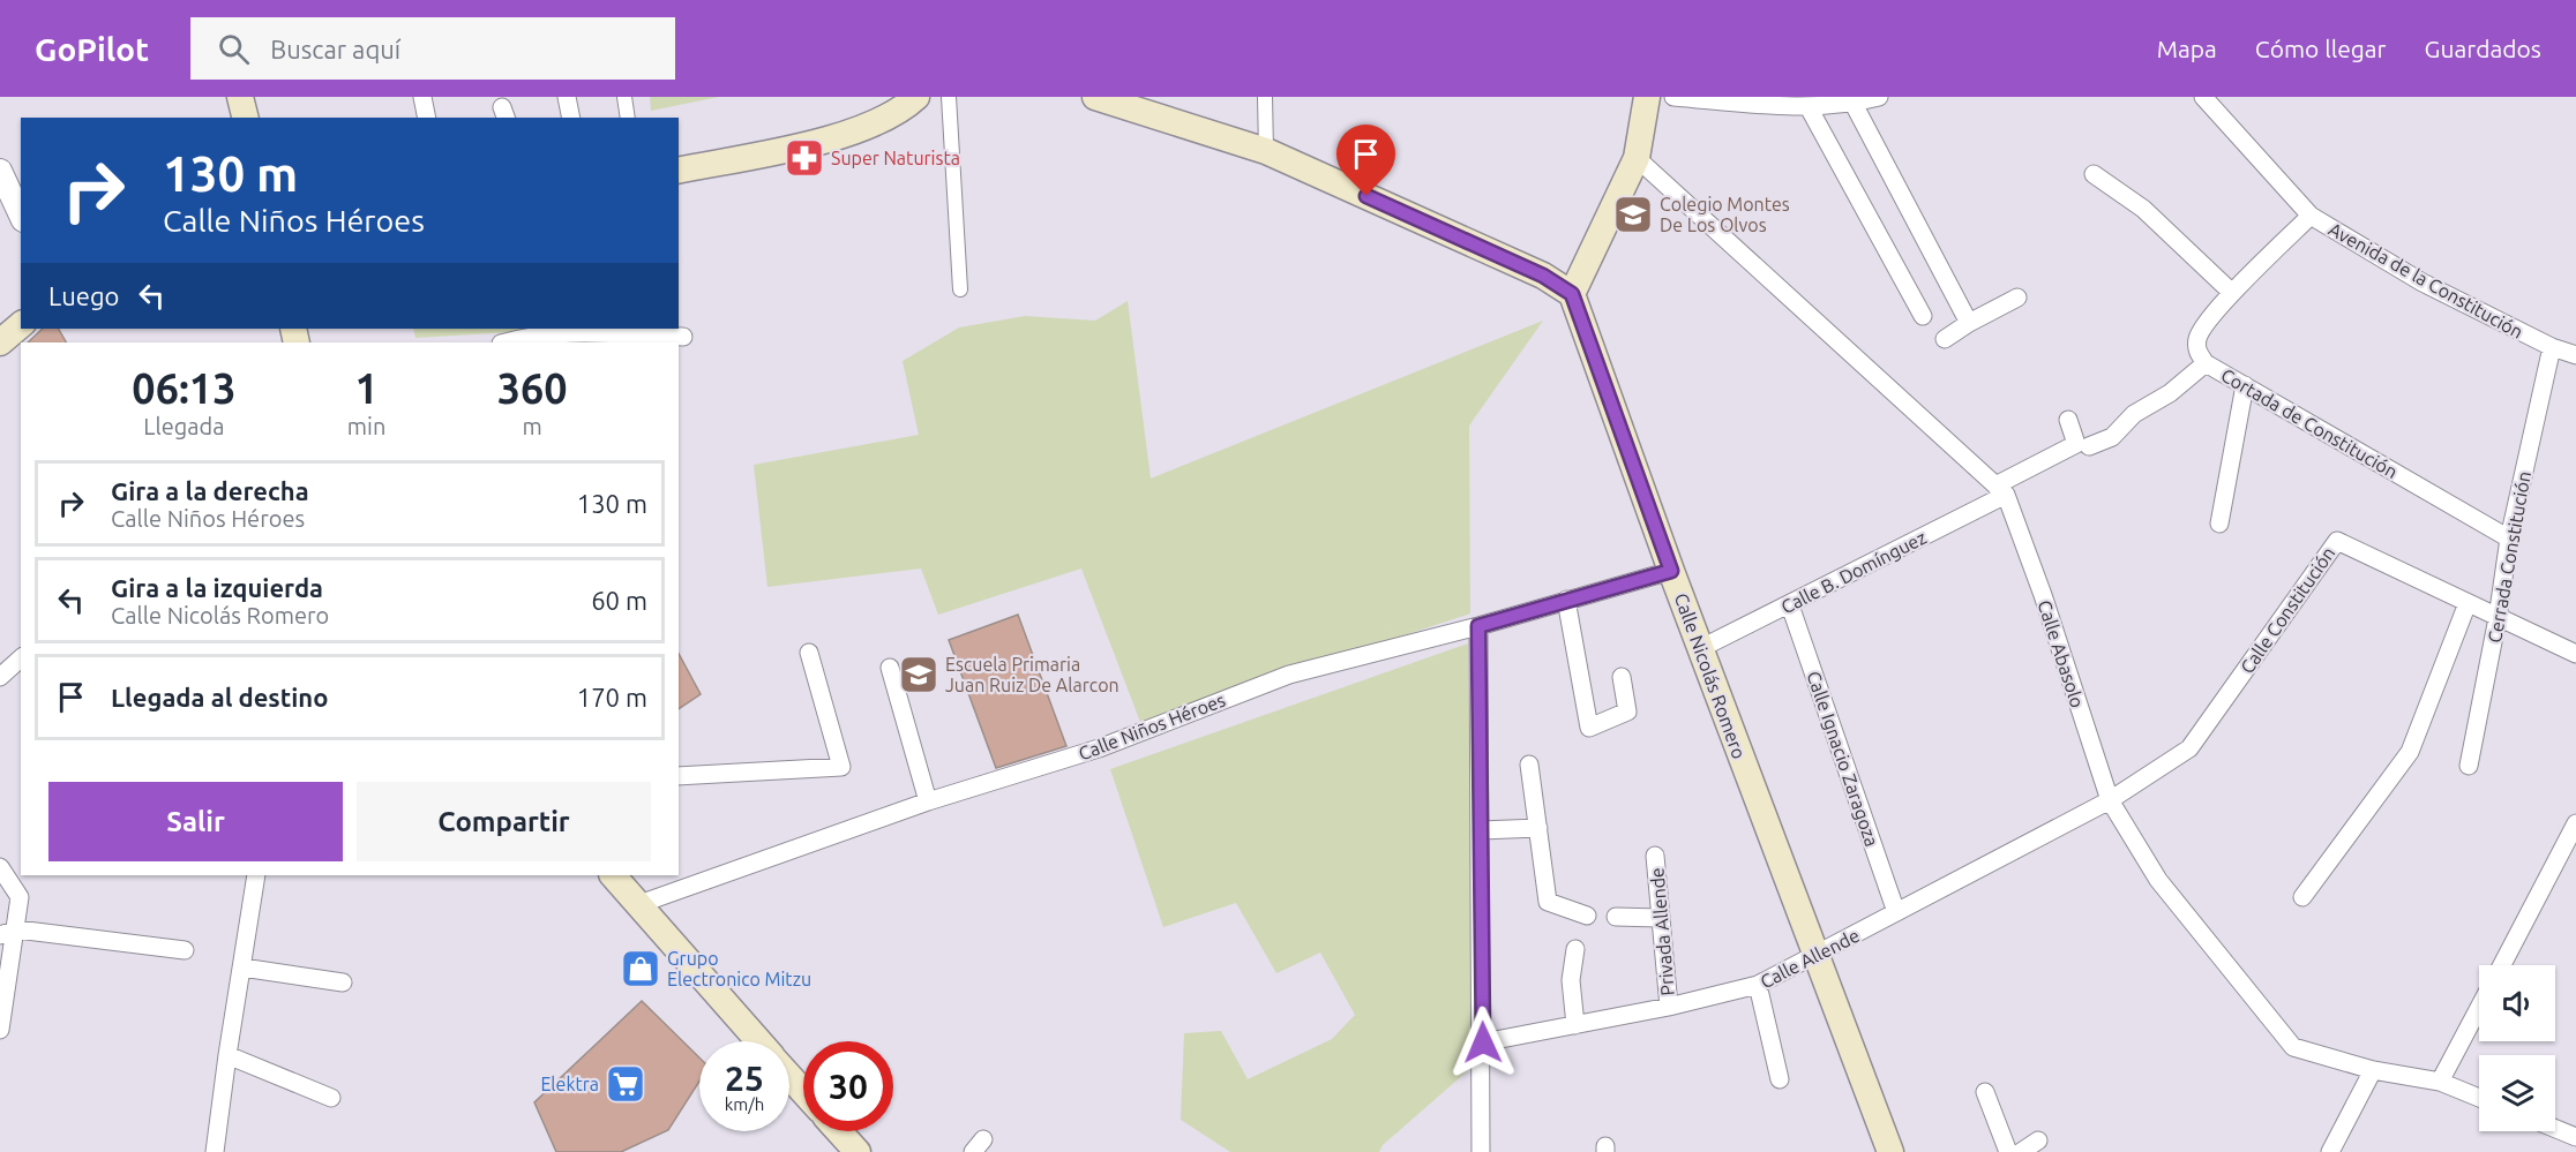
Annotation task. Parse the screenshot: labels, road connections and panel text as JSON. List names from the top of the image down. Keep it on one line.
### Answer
{"streets":{"main road":["Calle Nicolás Romero"],"street":["Avenida de la Constitución","Cortada de Constitución","Cerrada Constitución","Calle B. Domínguez","Calle Constitución","Calle Abasolo","Calle Niños Héroes","Calle Ignacio Zaragoza","Privada Allende","Calle Allende"]},"crossings":[["Avenida de la Constitución","Cortada de Constitución"],["Avenida de la Constitución","Cerrada Constitución"],["Cortada de Constitución","Cerrada Constitución"],["Cerrada Constitución","Calle Constitución"],["Calle B. Domínguez","Calle Abasolo"],["Calle B. Domínguez","Calle Nicolás Romero"],["Calle B. Domínguez","Calle Ignacio Zaragoza"],["Calle Constitución","Calle Abasolo"],["Calle Constitución","Calle Allende"],["Calle Abasolo","Calle Allende"],["Calle Nicolás Romero","Calle Niños Héroes"],["Calle Nicolás Romero","Calle Allende"],["Calle Ignacio Zaragoza","Calle Allende"],["Privada Allende","Calle Allende"]],"places":{"pharmacy":["Super Naturista"],"school or university":["Colegio Montes De Los Olvos","Escuela Primaria Juan Ruiz De Alarcon"],"shop":["Grupo Electronico Mitzu"],"supermarket":["Elektra"]},"page":{"header":"GoPilot","search":"Buscar aquí","nav":["Mapa","Cómo llegar","Guardados"],"turn":["130 m","Calle Niños Héroes"],"then":"Luego","eta":["06:13","Llegada","1","min","360","m"],"list":[{"name":"Gira a la derecha","note":"Calle Niños Héroes","value":"130 m"},{"name":"Gira a la izquierda","note":"Calle Nicolás Romero","value":"60 m"},{"name":"Llegada al destino","value":"170 m"}],"buttons":["Salir","Compartir"],"speed":"25 km/h","limit":"30"}}
